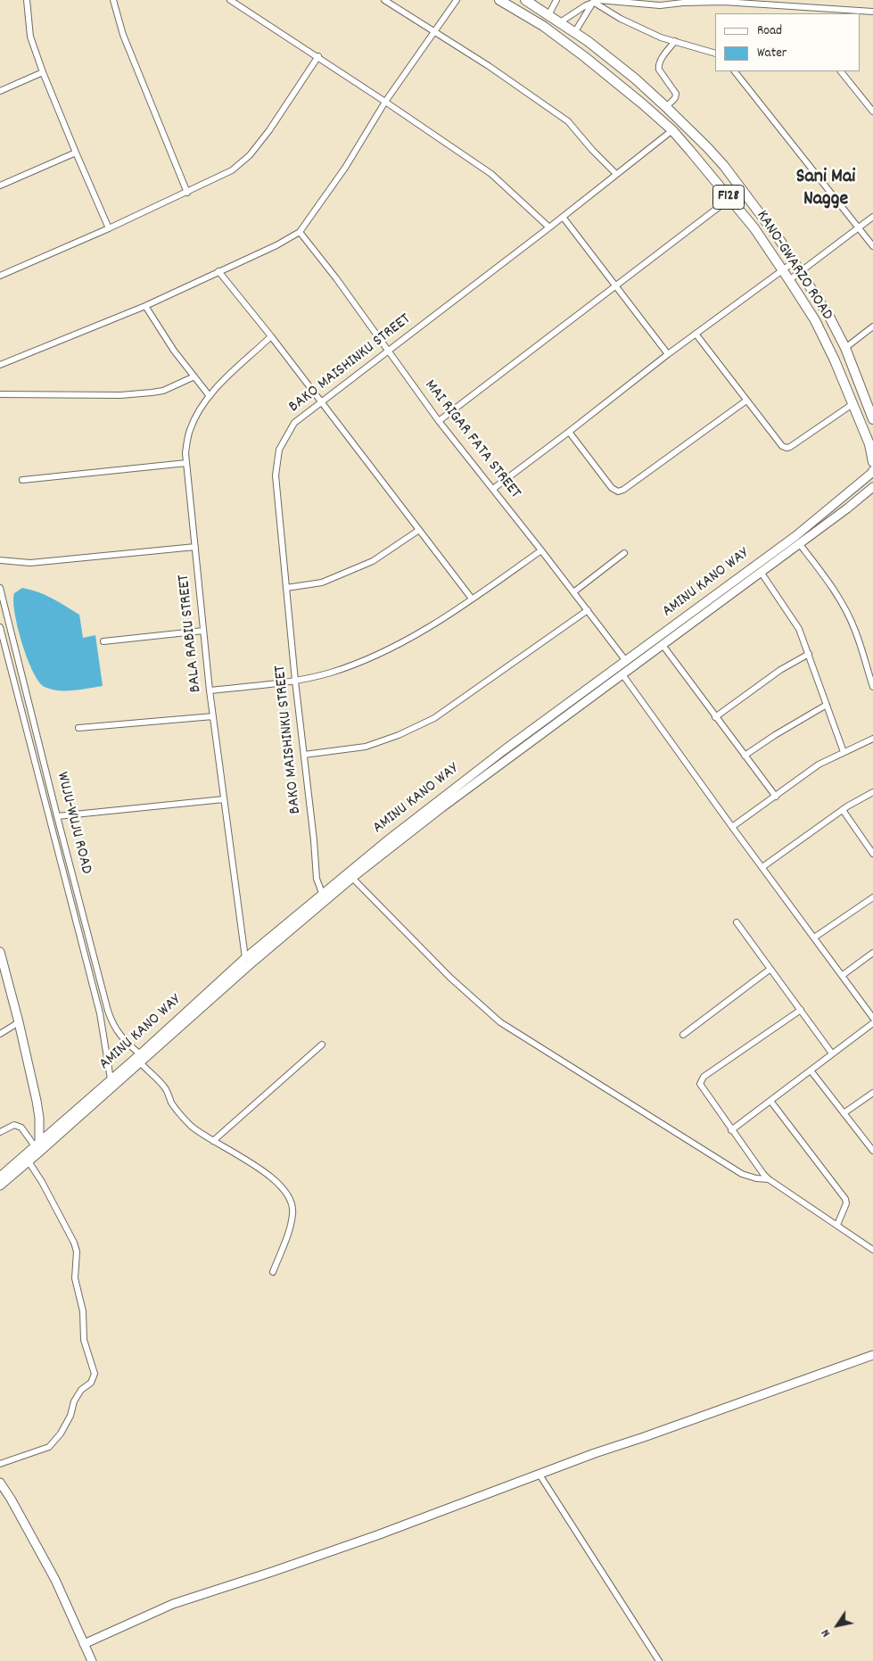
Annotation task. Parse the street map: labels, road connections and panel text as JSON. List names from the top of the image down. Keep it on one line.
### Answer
{"streets":{"main road":["F128","KANO-GWARZO ROAD","AMINU KANO WAY"],"street":["BAKO MAISHINKU STREET","MAI RIGAR FATA STREET","BALA RABIU STREET","WUJU-WUJU ROAD"]},"crossings":[["KANO-GWARZO ROAD","BAKO MAISHINKU STREET"],["BAKO MAISHINKU STREET","MAI RIGAR FATA STREET"],["BAKO MAISHINKU STREET","AMINU KANO WAY"],["MAI RIGAR FATA STREET","AMINU KANO WAY"],["AMINU KANO WAY","BALA RABIU STREET"],["AMINU KANO WAY","WUJU-WUJU ROAD"]],"districts":["Sani Mai Nagge"],"legend":["Road","Water"],"north":"bottom left"}
